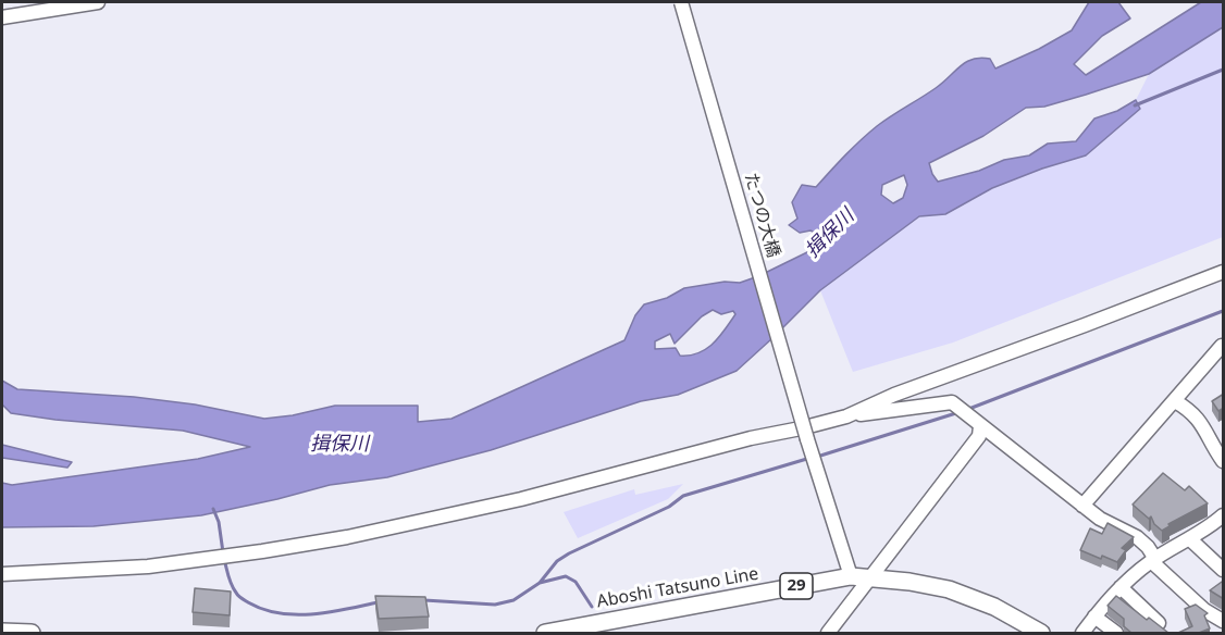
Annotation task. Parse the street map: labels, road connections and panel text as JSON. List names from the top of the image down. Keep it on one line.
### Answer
{"streets":{"main road":["29","Aboshi Tatsuno Line"],"street":["たつの大橋"]},"crossings":[["たつの大橋","Aboshi Tatsuno Line"]],"water":["揖保川"]}
